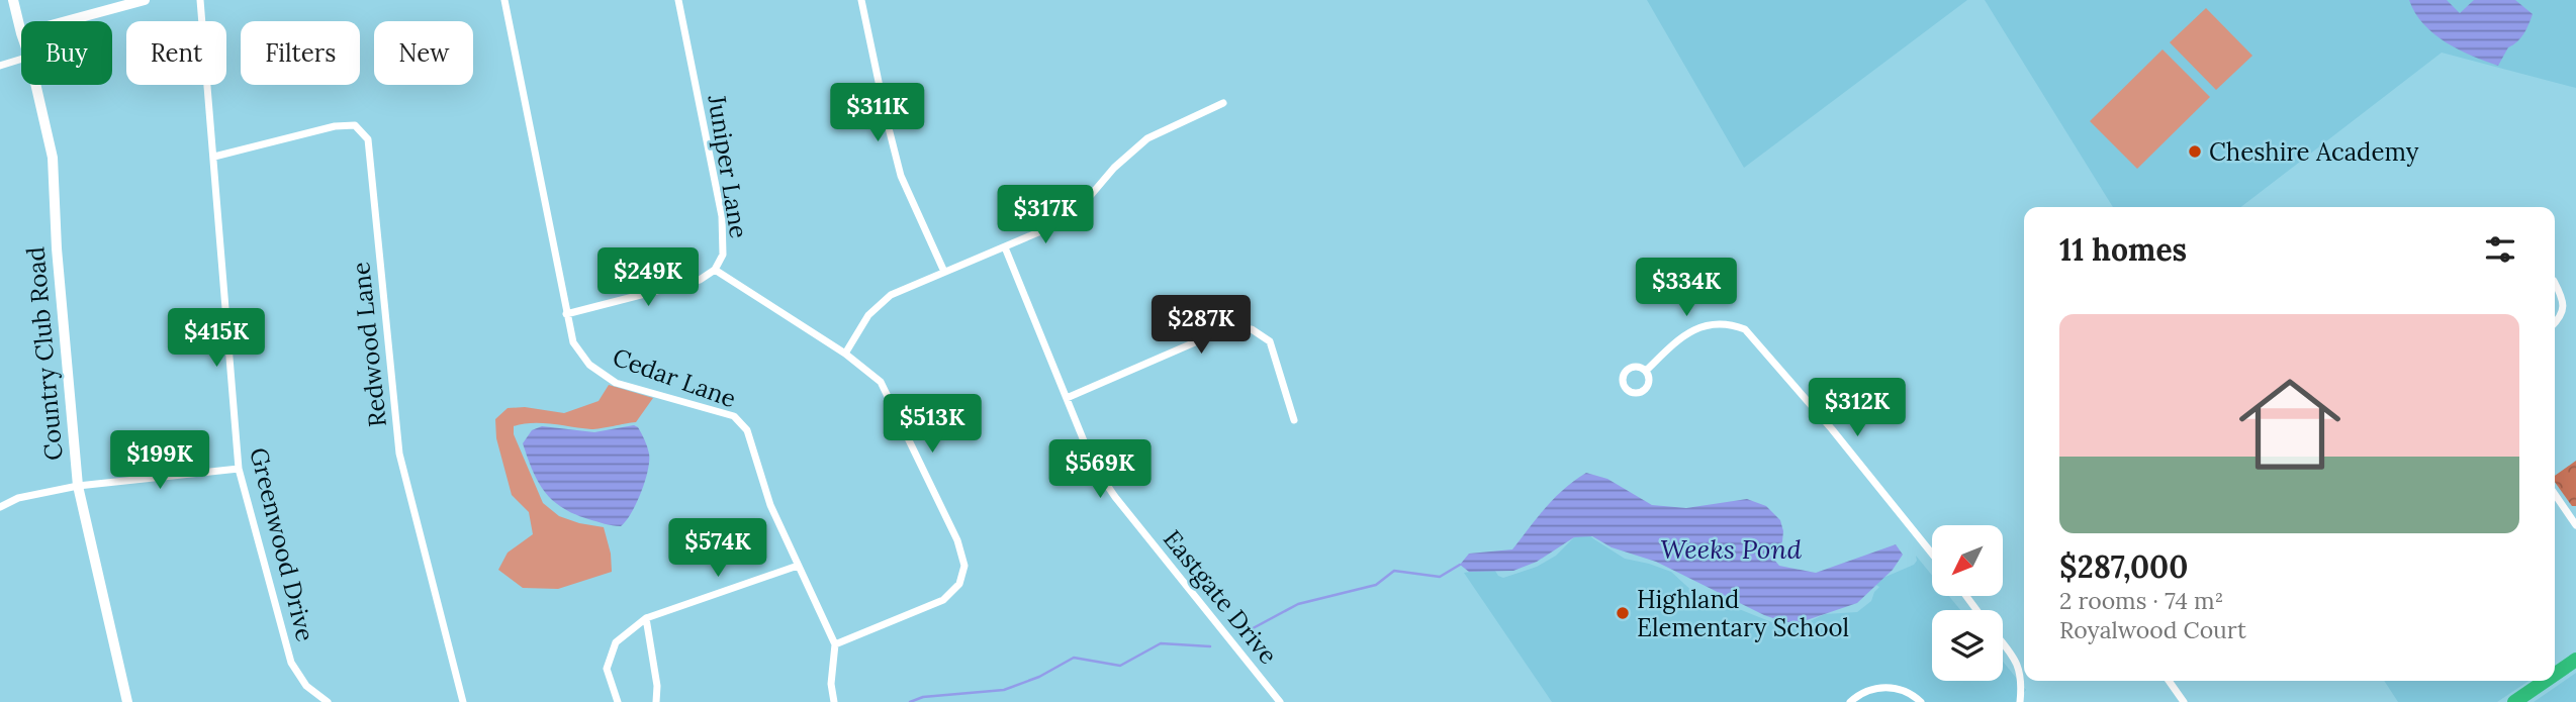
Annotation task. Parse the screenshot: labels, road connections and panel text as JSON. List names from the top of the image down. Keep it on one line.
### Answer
{"streets":{"street":["Juniper Lane","Redwood Lane","Country Club Road","Cedar Lane","Greenwood Drive","Eastgate Drive"]},"crossings":[["Juniper Lane","Cedar Lane"],["Redwood Lane","Greenwood Drive"]],"water":["Weeks Pond"],"places":["Cheshire Academy","Highland Elementary School"],"north":"bottom left","page":{"chip":["Buy","Rent","Filters","New"],"price":["$311K","$317K","$249K","$334K","$287K","$415K","$312K","$513K","$199K","$569K","$574K"],"heading":"11 homes","list":[{"name":"$287,000","note":"2 rooms · 74 m² · Royalwood Court"}]}}
